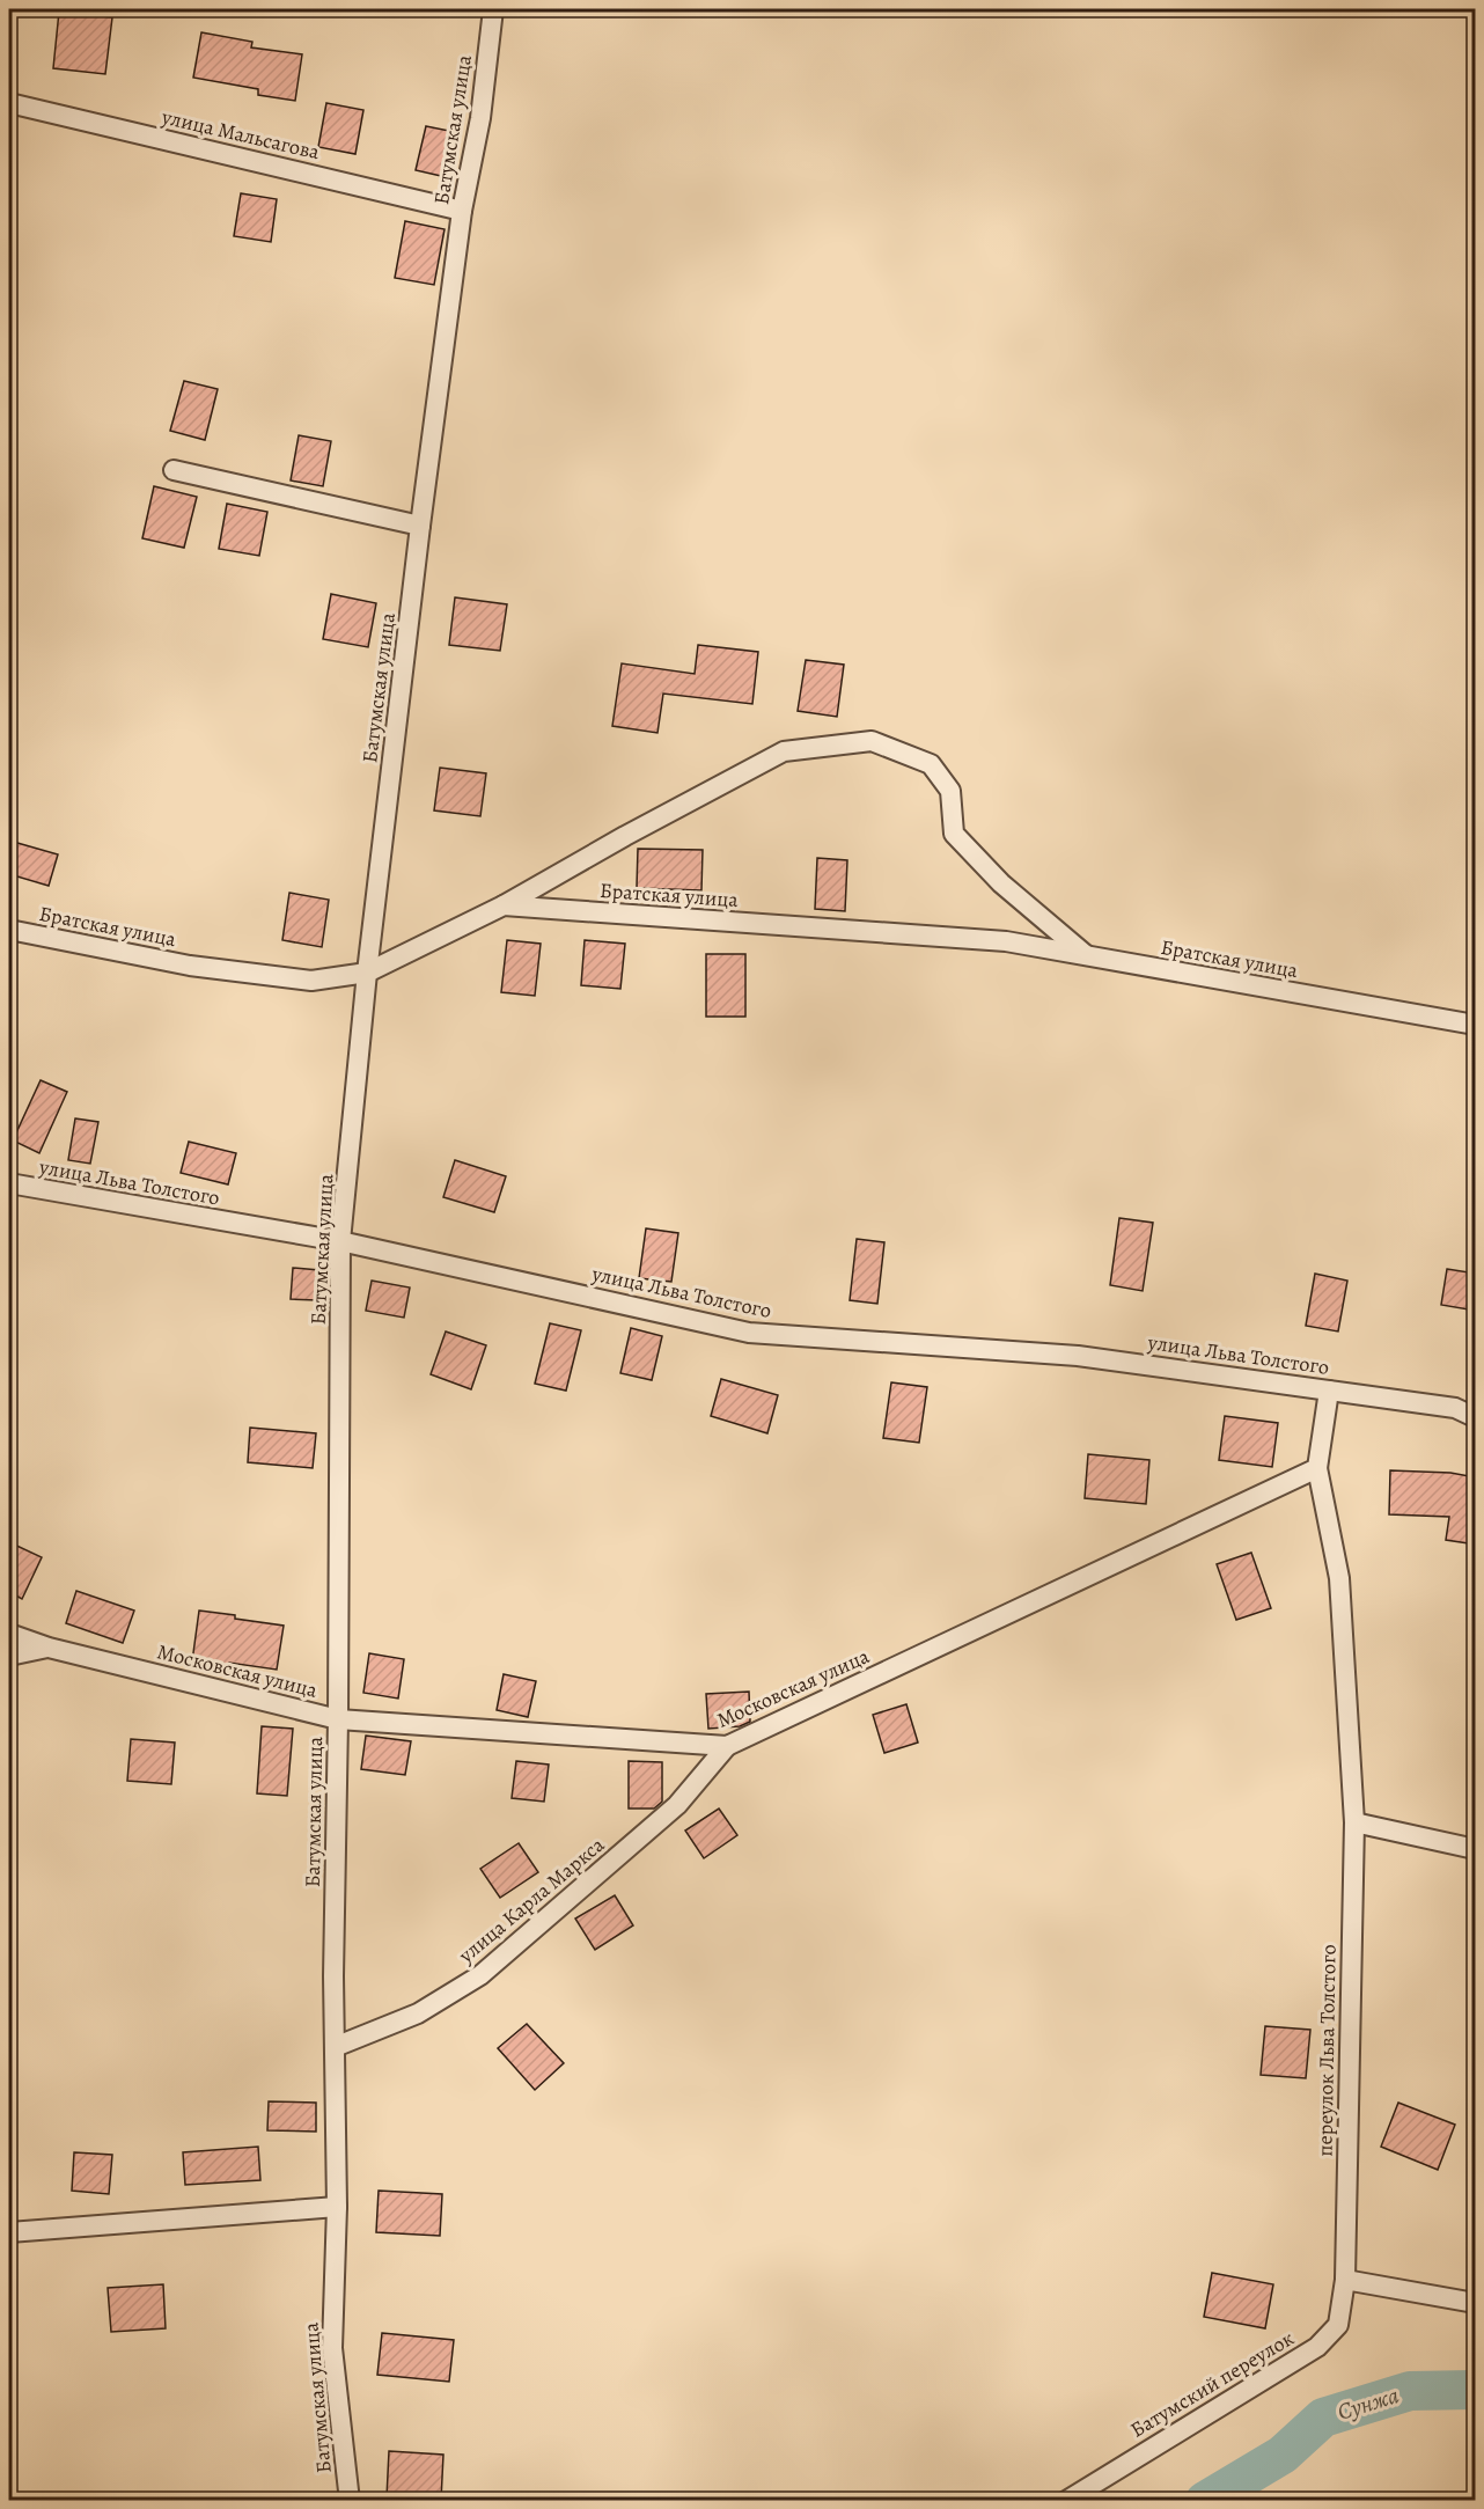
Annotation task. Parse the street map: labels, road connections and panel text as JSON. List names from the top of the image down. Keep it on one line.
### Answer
{"streets":{"street":["Батумская улица","улица Мальсагова","Братская улица","улица Льва Толстого","Московская улица","улица Карла Маркса","переулок Льва Толстого","Батумский переулок"]},"crossings":[["Батумская улица","улица Мальсагова"],["Батумская улица","Братская улица"],["Батумская улица","улица Льва Толстого"],["Батумская улица","Московская улица"],["Батумская улица","улица Карла Маркса"],["Московская улица","улица Карла Маркса"],["Московская улица","переулок Льва Толстого"],["переулок Льва Толстого","Батумский переулок"]],"water":["Сунжа"]}
